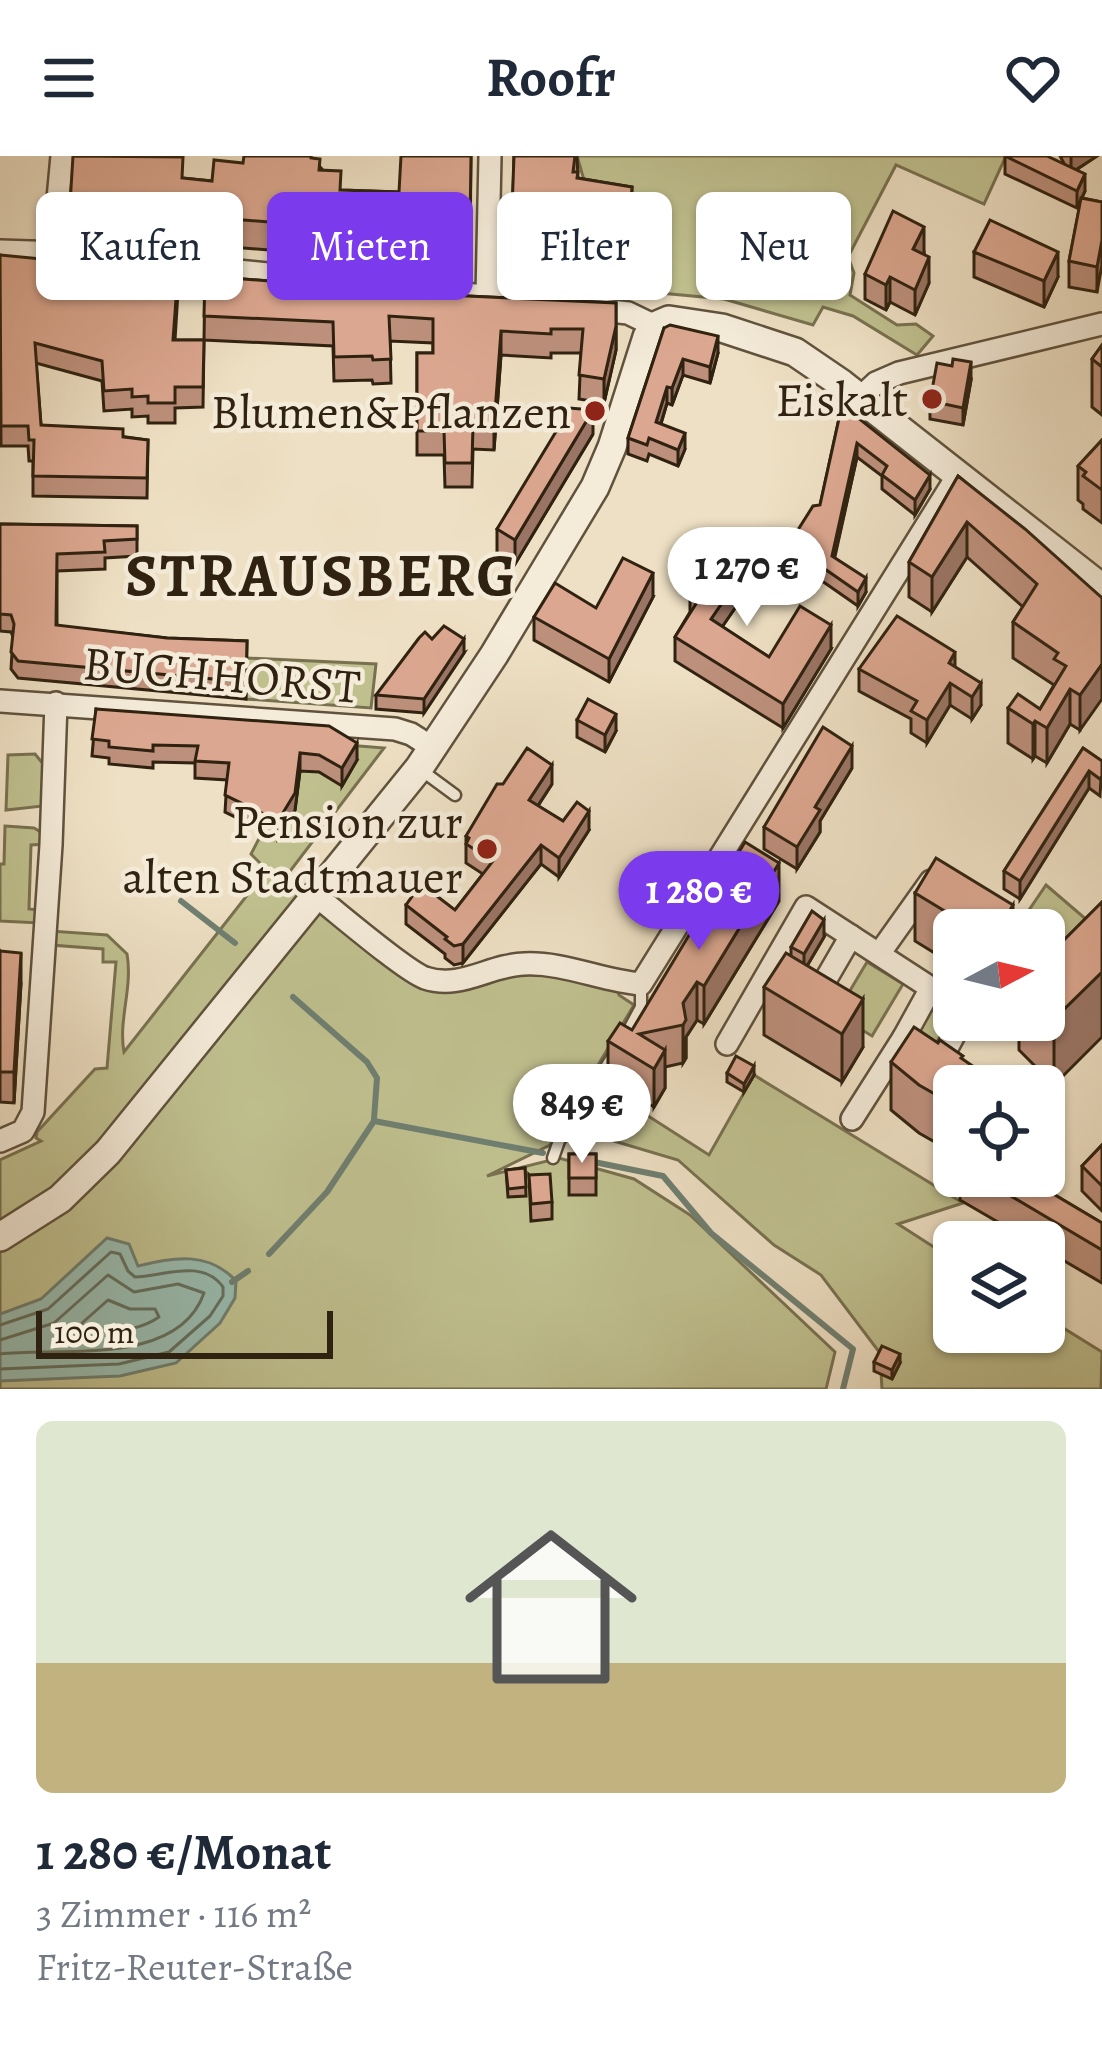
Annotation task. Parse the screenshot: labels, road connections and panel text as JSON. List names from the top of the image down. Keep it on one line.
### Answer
{"streets":{"street":["BUCHHORST"]},"districts":["STRAUSBERG"],"places":["Eiskalt","Blumen&Pflanzen","Pension zur alten Stadtmauer"],"scale_bar":"100 m","north":"right","page":{"header":"Roofr","chip":["Kaufen","Mieten","Filter","Neu"],"price":["1 270 €","1 280 €","849 €"],"scale":"100 m","list":[{"name":"1 280 €/Monat","note":"3 Zimmer · 116 m² · Fritz-Reuter-Straße"}]}}
